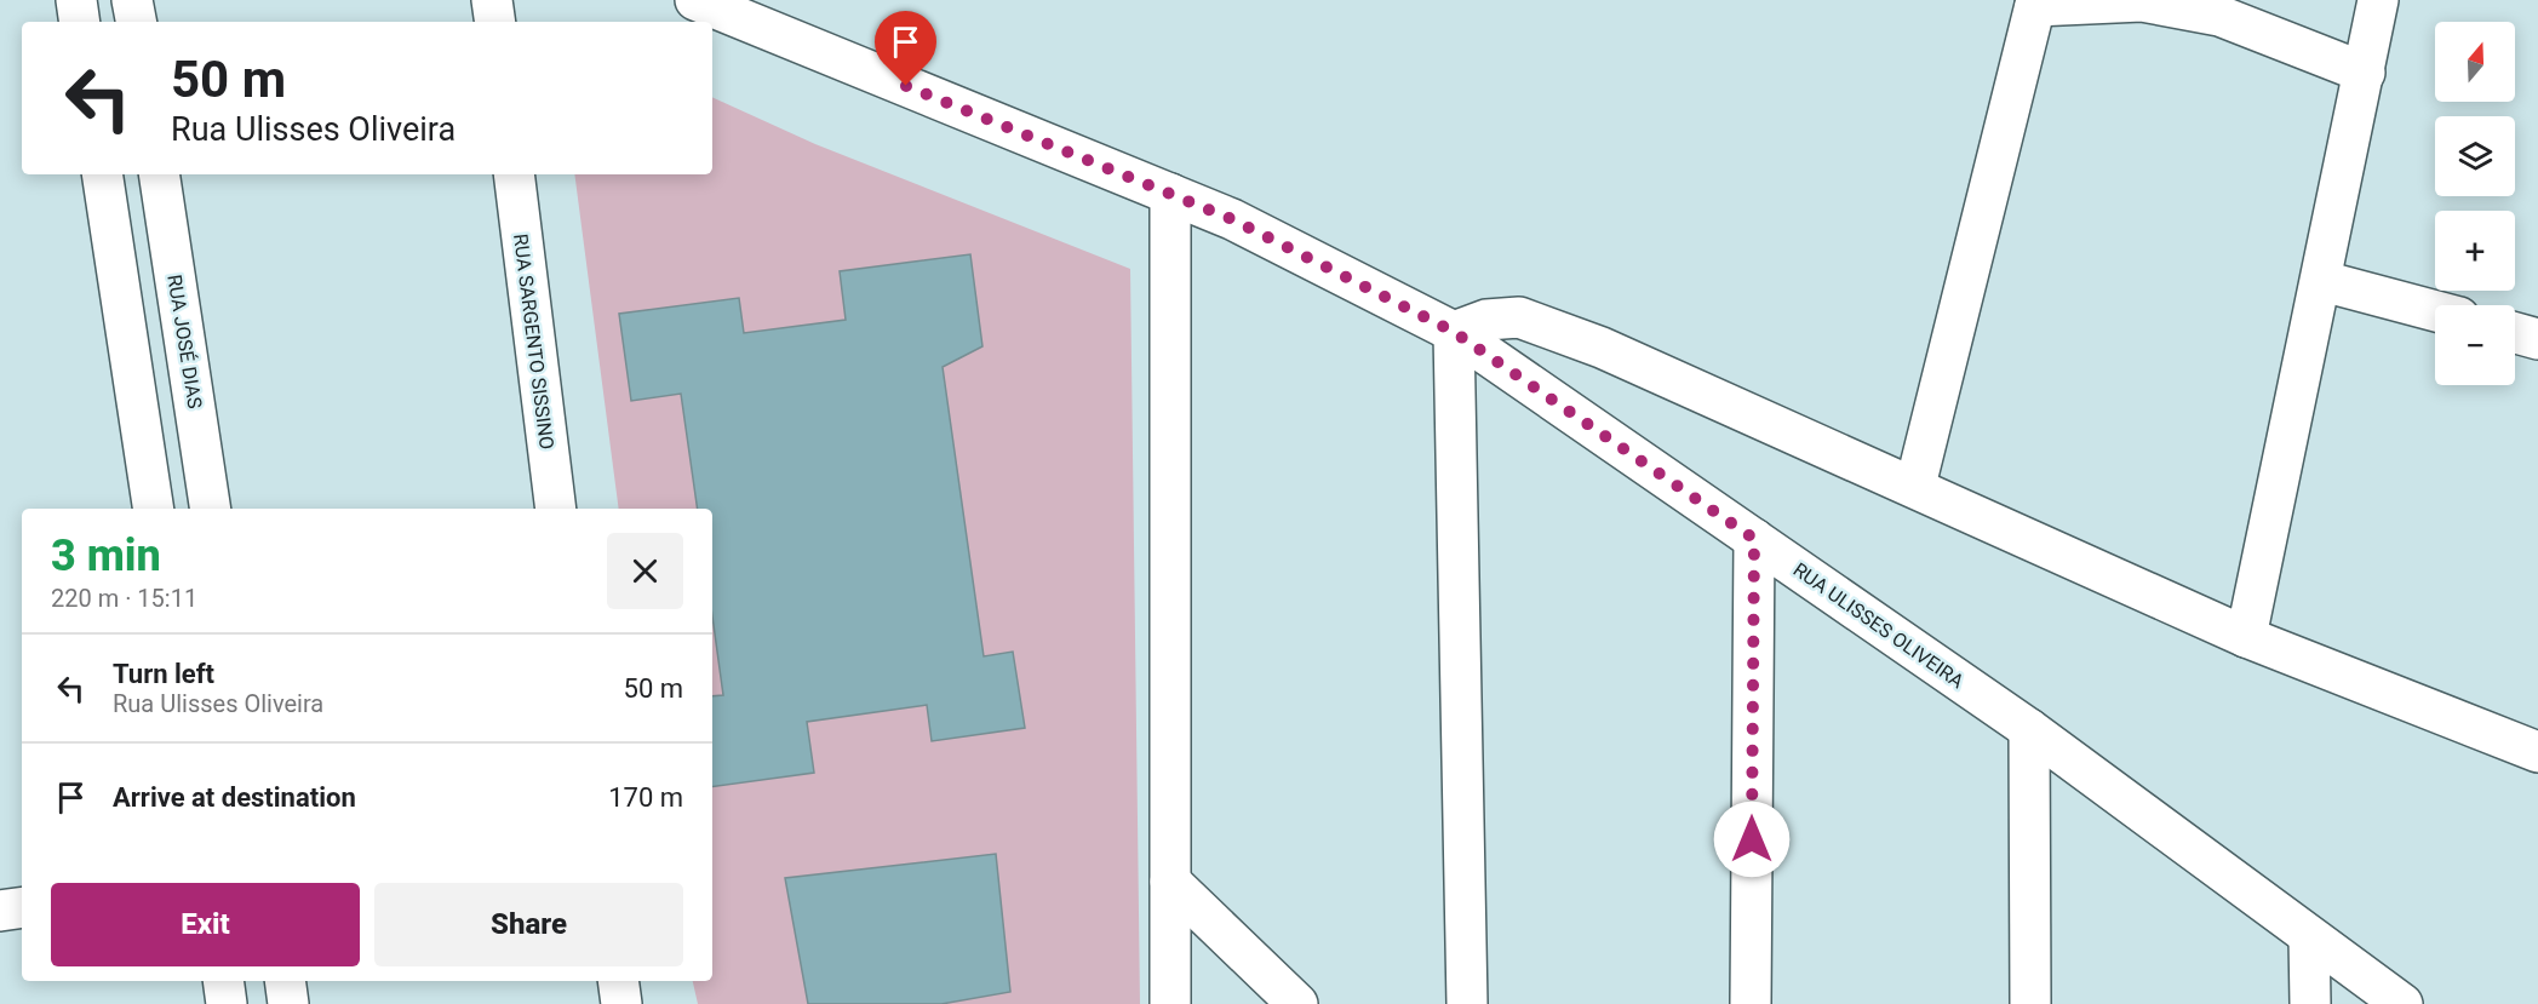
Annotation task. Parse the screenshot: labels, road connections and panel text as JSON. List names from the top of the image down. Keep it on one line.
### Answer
{"streets":{"street":["RUA JOSÉ DIAS","RUA SARGENTO SISSINO","RUA ULISSES OLIVEIRA"]},"north":"top","page":{"map_buttons":["+","−"],"turn":["50 m","Rua Ulisses Oliveira"],"heading":["3 min","220 m · 15:11"],"list":[{"name":"Turn left","note":"Rua Ulisses Oliveira","value":"50 m"},{"name":"Arrive at destination","value":"170 m"}],"buttons":["Exit","Share"]}}
